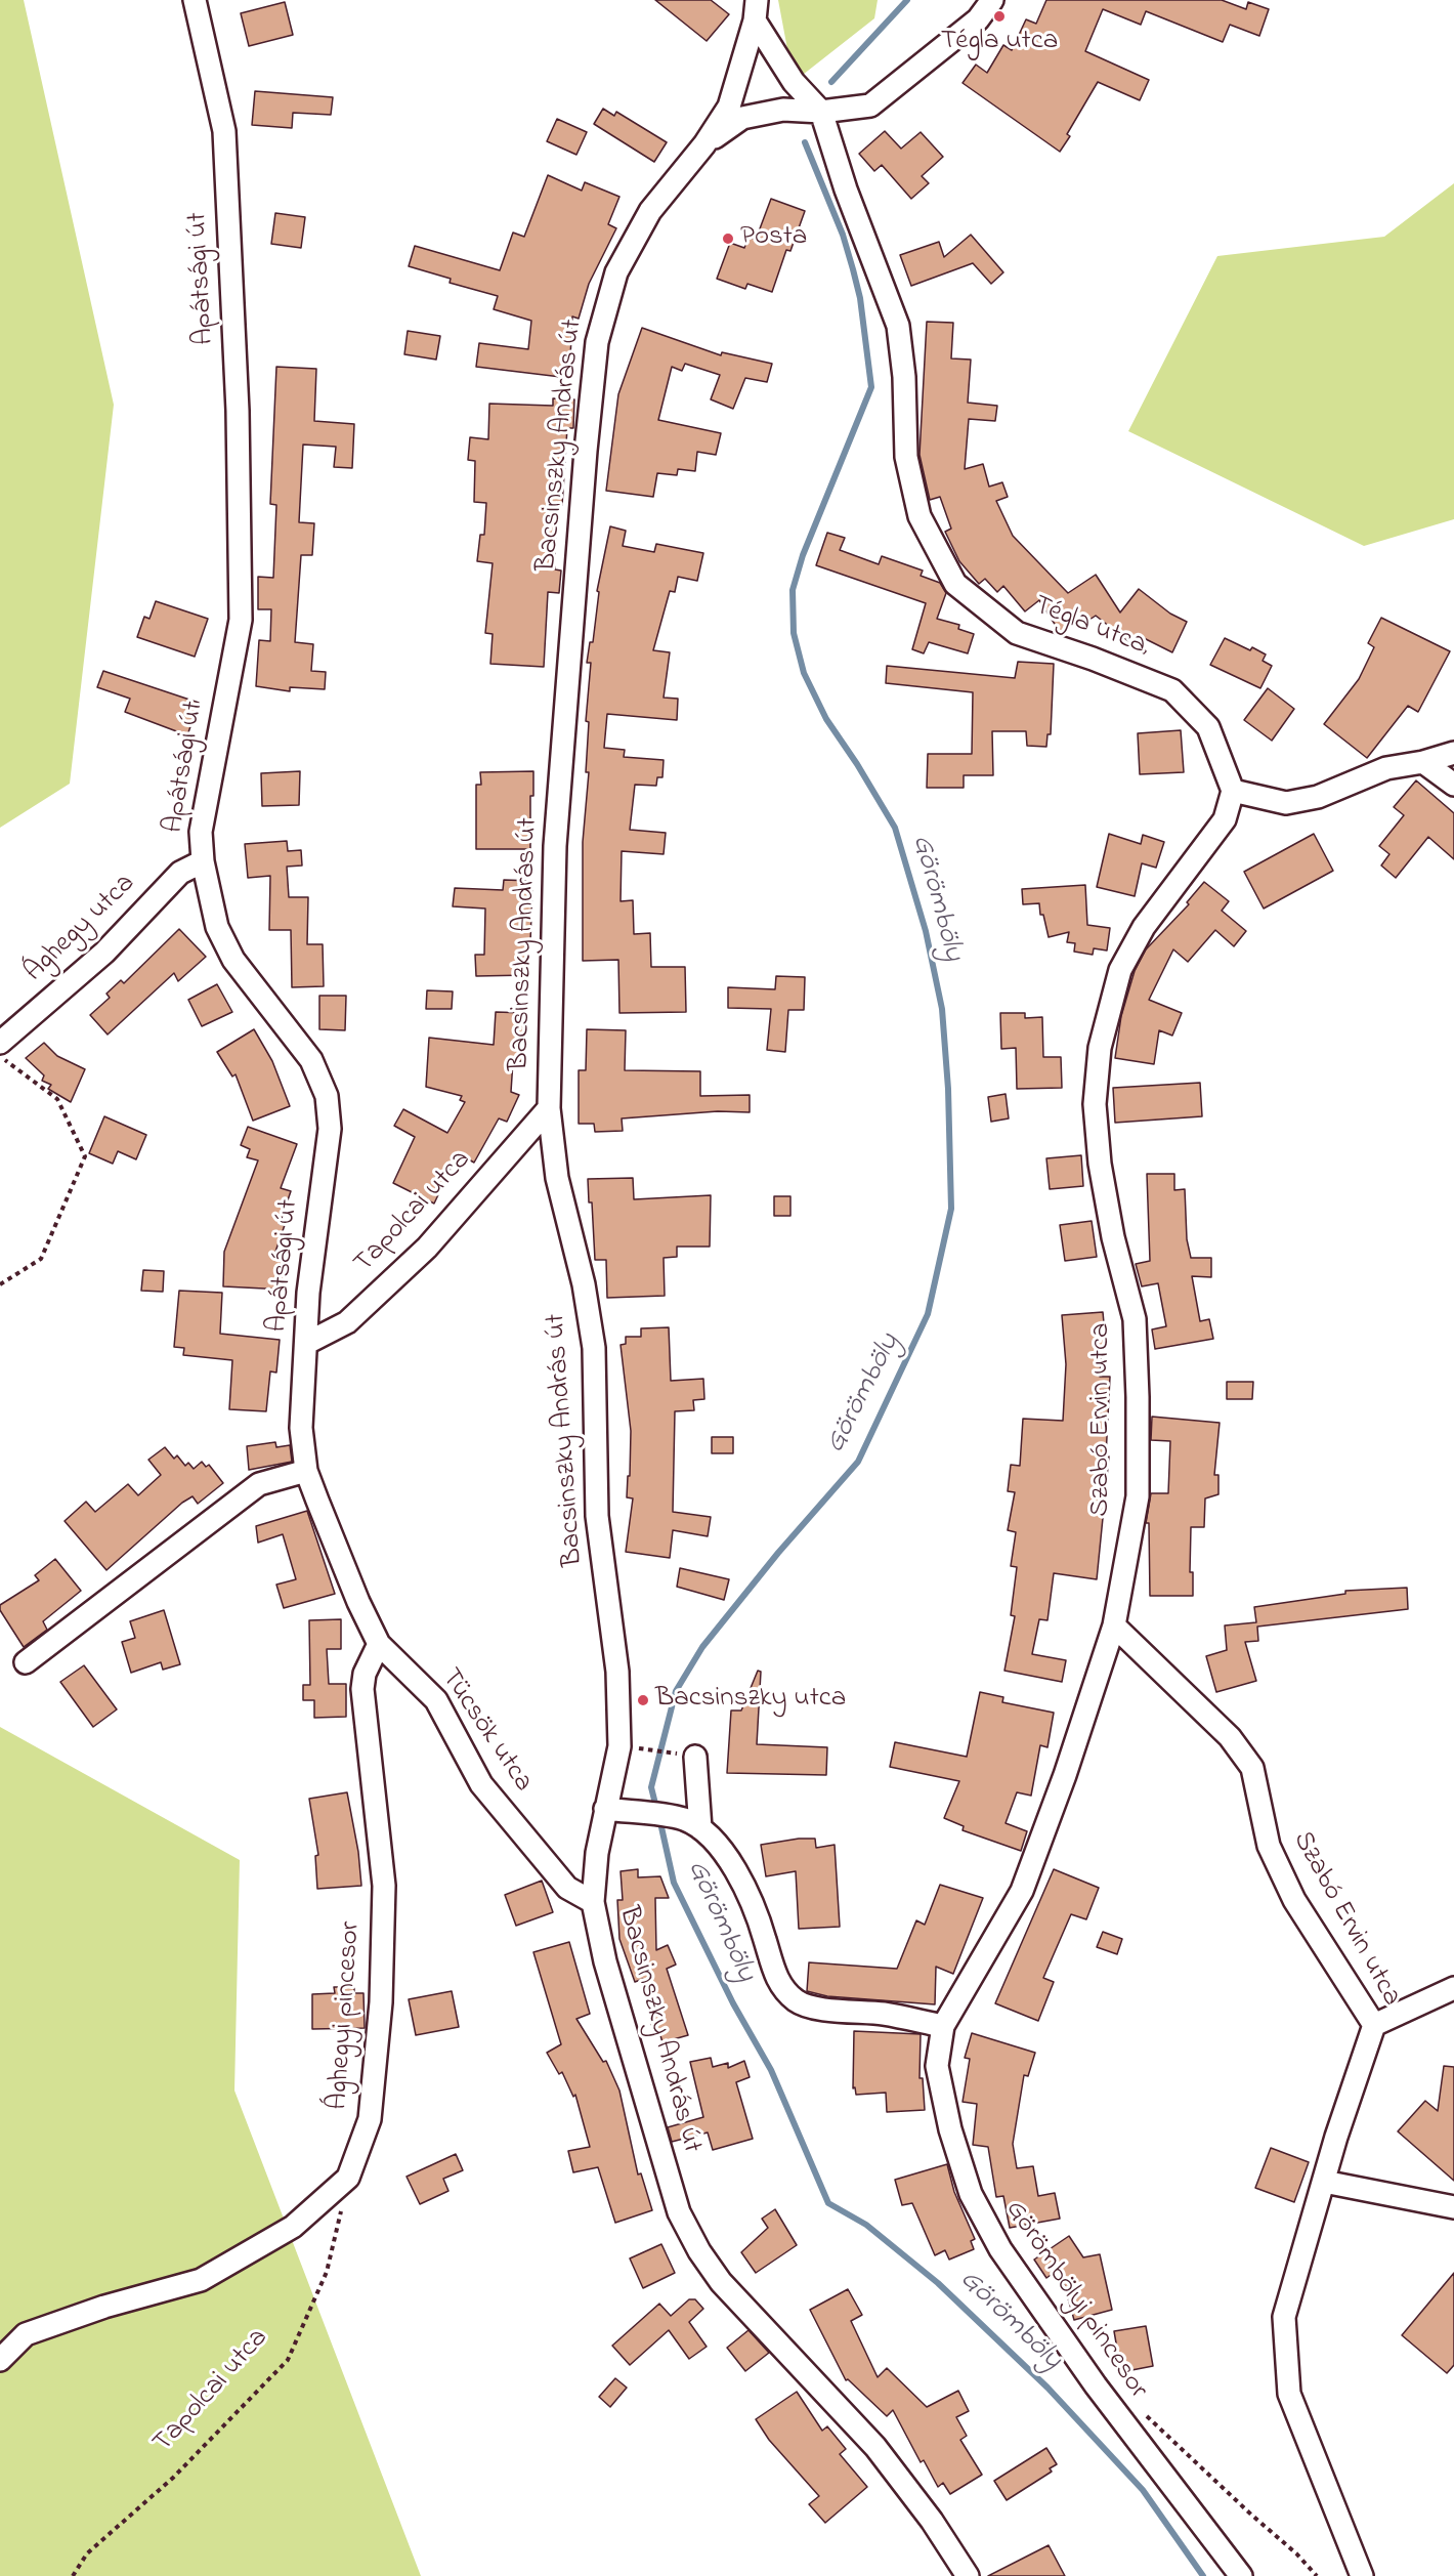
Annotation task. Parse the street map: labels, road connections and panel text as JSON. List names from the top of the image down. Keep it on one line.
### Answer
{"streets":{"street":["Apátsági út","Bacsinszky András út","Tégla utca","Ághegy utca","Tapolcai utca","Szabó Ervin utca","Tücsök utca","Ághegyi pincesor","Görömbölyi pincesor"]},"crossings":[["Apátsági út","Ághegy utca"],["Apátsági út","Tapolcai utca"],["Apátsági út","Tücsök utca"],["Apátsági út","Ághegyi pincesor"],["Bacsinszky András út","Tapolcai utca"],["Bacsinszky András út","Tücsök utca"],["Tégla utca","Szabó Ervin utca"],["Tapolcai utca","Ághegyi pincesor"],["Tücsök utca","Ághegyi pincesor"]],"water":["Görömböly"],"places":["Tégla utca","Posta","Bacsinszky utca"]}
